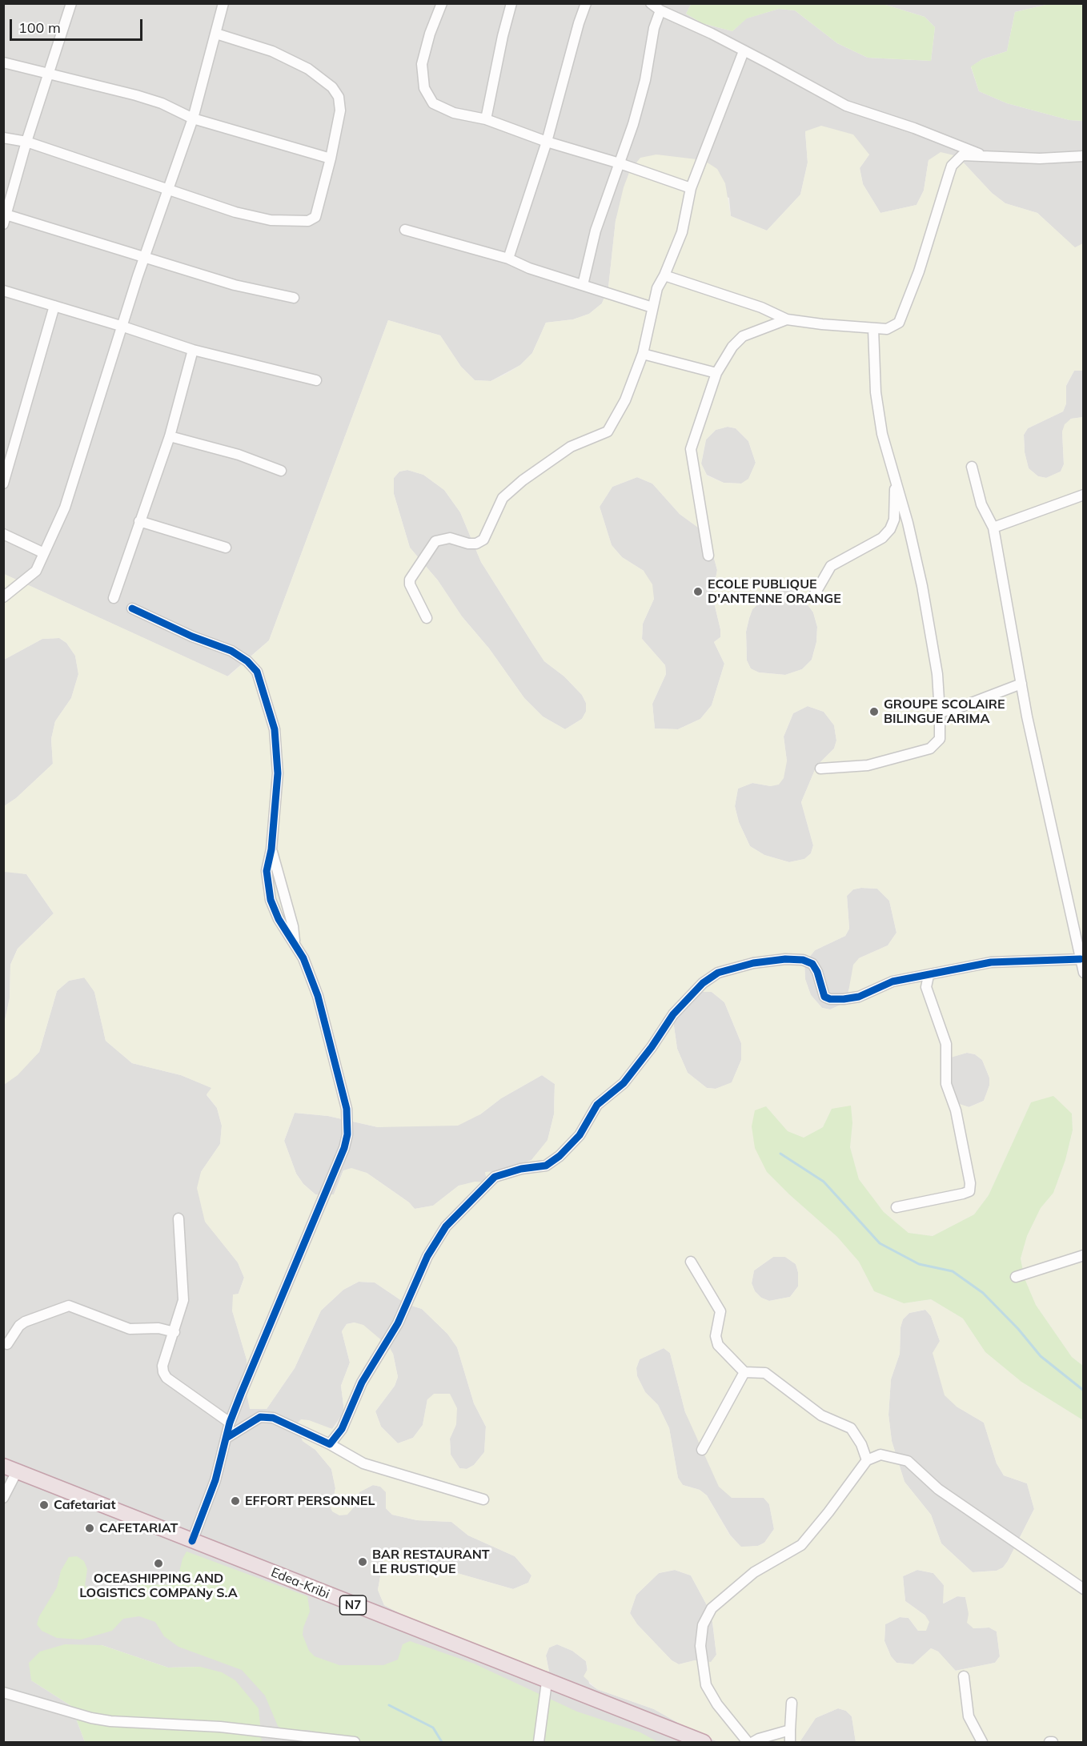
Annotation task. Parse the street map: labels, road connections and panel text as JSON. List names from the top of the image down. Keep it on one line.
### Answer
{"streets":{"highway":["Edea-Kribi","N7"]},"places":["ECOLE PUBLIQUE D'ANTENNE ORANGE","GROUPE SCOLAIRE BILINGUE ARIMA","EFFORT PERSONNEL","Cafetariat","CAFETARIAT","BAR RESTAURANT LE RUSTIQUE","OCEASHIPPING AND LOGISTICS COMPANy S.A"],"scale_bar":"100 m"}
